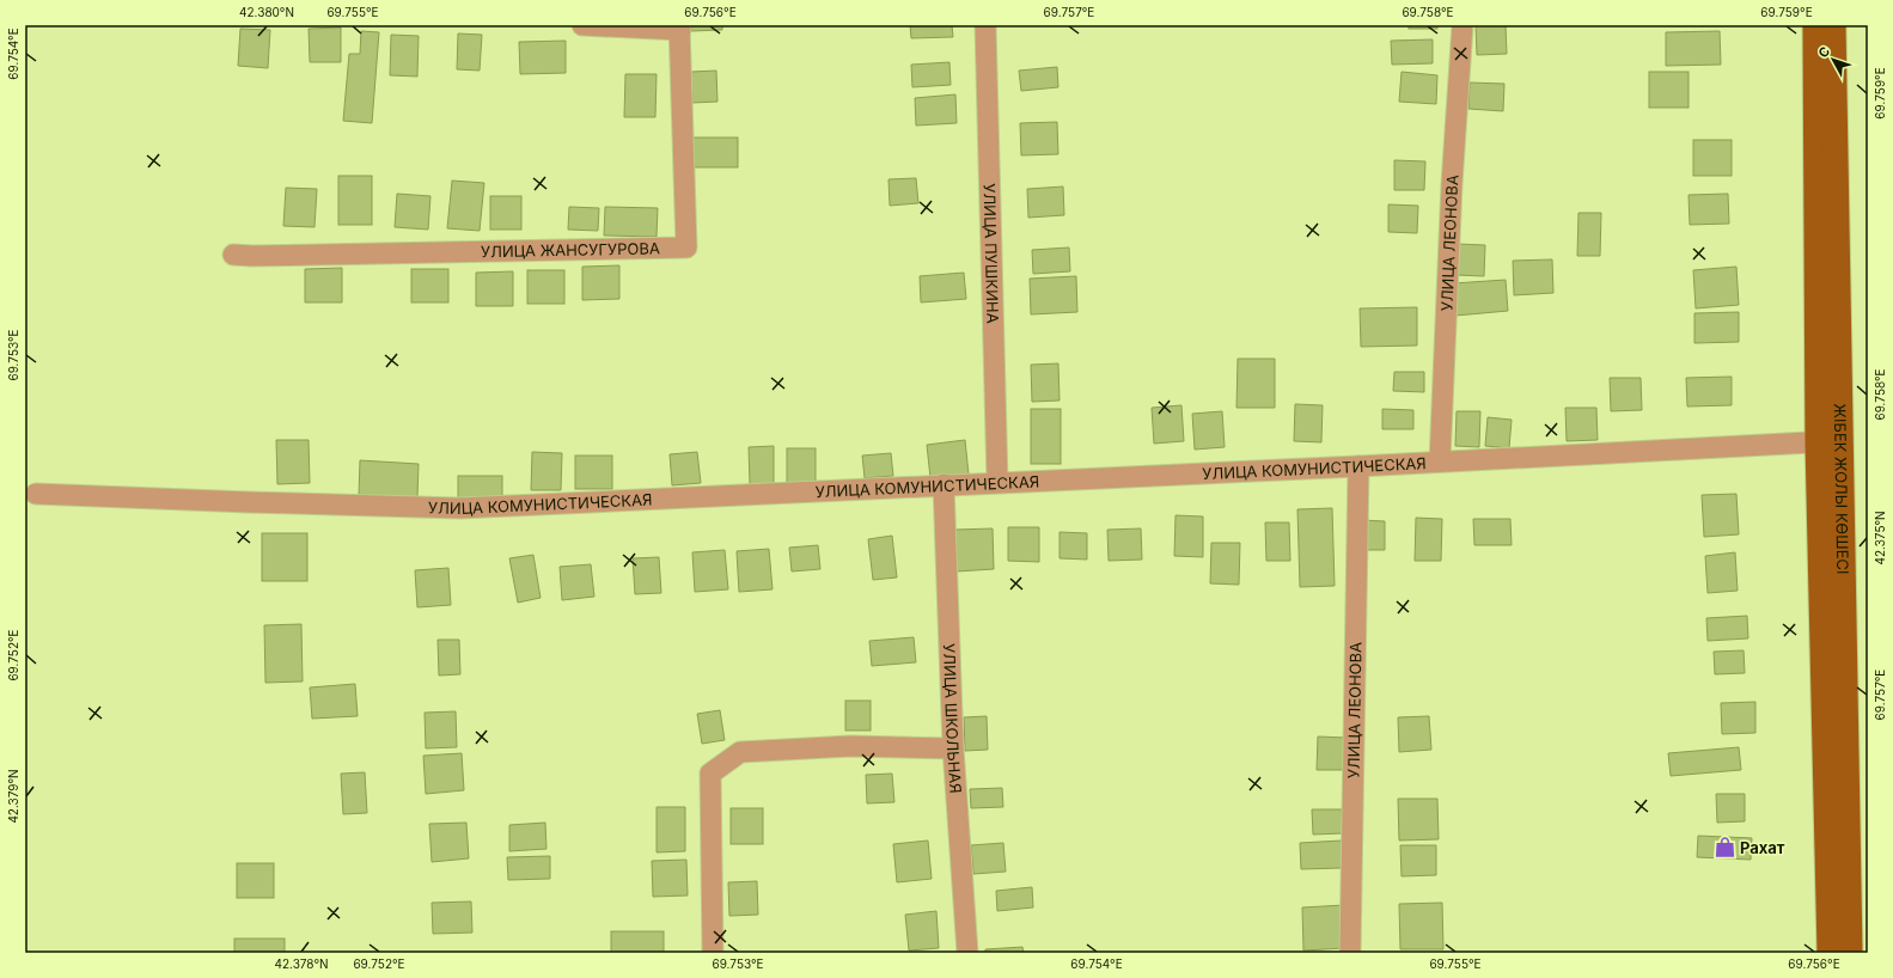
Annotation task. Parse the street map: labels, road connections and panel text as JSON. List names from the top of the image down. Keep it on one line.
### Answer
{"streets":{"main road":["ЖІБЕК ЖОЛЫ КӨШЕСІ"],"street":["УЛИЦА ЛЕОНОВА","УЛИЦА ЖАНСУГУРОВА","УЛИЦА ПУШКИНА","УЛИЦА КОМУНИСТИЧЕСКАЯ","УЛИЦА ШКОЛЬНАЯ"]},"crossings":[["УЛИЦА ЛЕОНОВА","УЛИЦА КОМУНИСТИЧЕСКАЯ"],["УЛИЦА ПУШКИНА","УЛИЦА КОМУНИСТИЧЕСКАЯ"],["УЛИЦА КОМУНИСТИЧЕСКАЯ","ЖІБЕК ЖОЛЫ КӨШЕСІ"],["УЛИЦА КОМУНИСТИЧЕСКАЯ","УЛИЦА ШКОЛЬНАЯ"]],"places":{"shop":["Рахат"]},"north":"top left","coordinates":["42.380°N","69.755°E","69.756°E","69.757°E","69.758°E","69.759°E","69.754°E","69.753°E","42.375°N","69.752°E","42.379°N","42.378°N"]}
